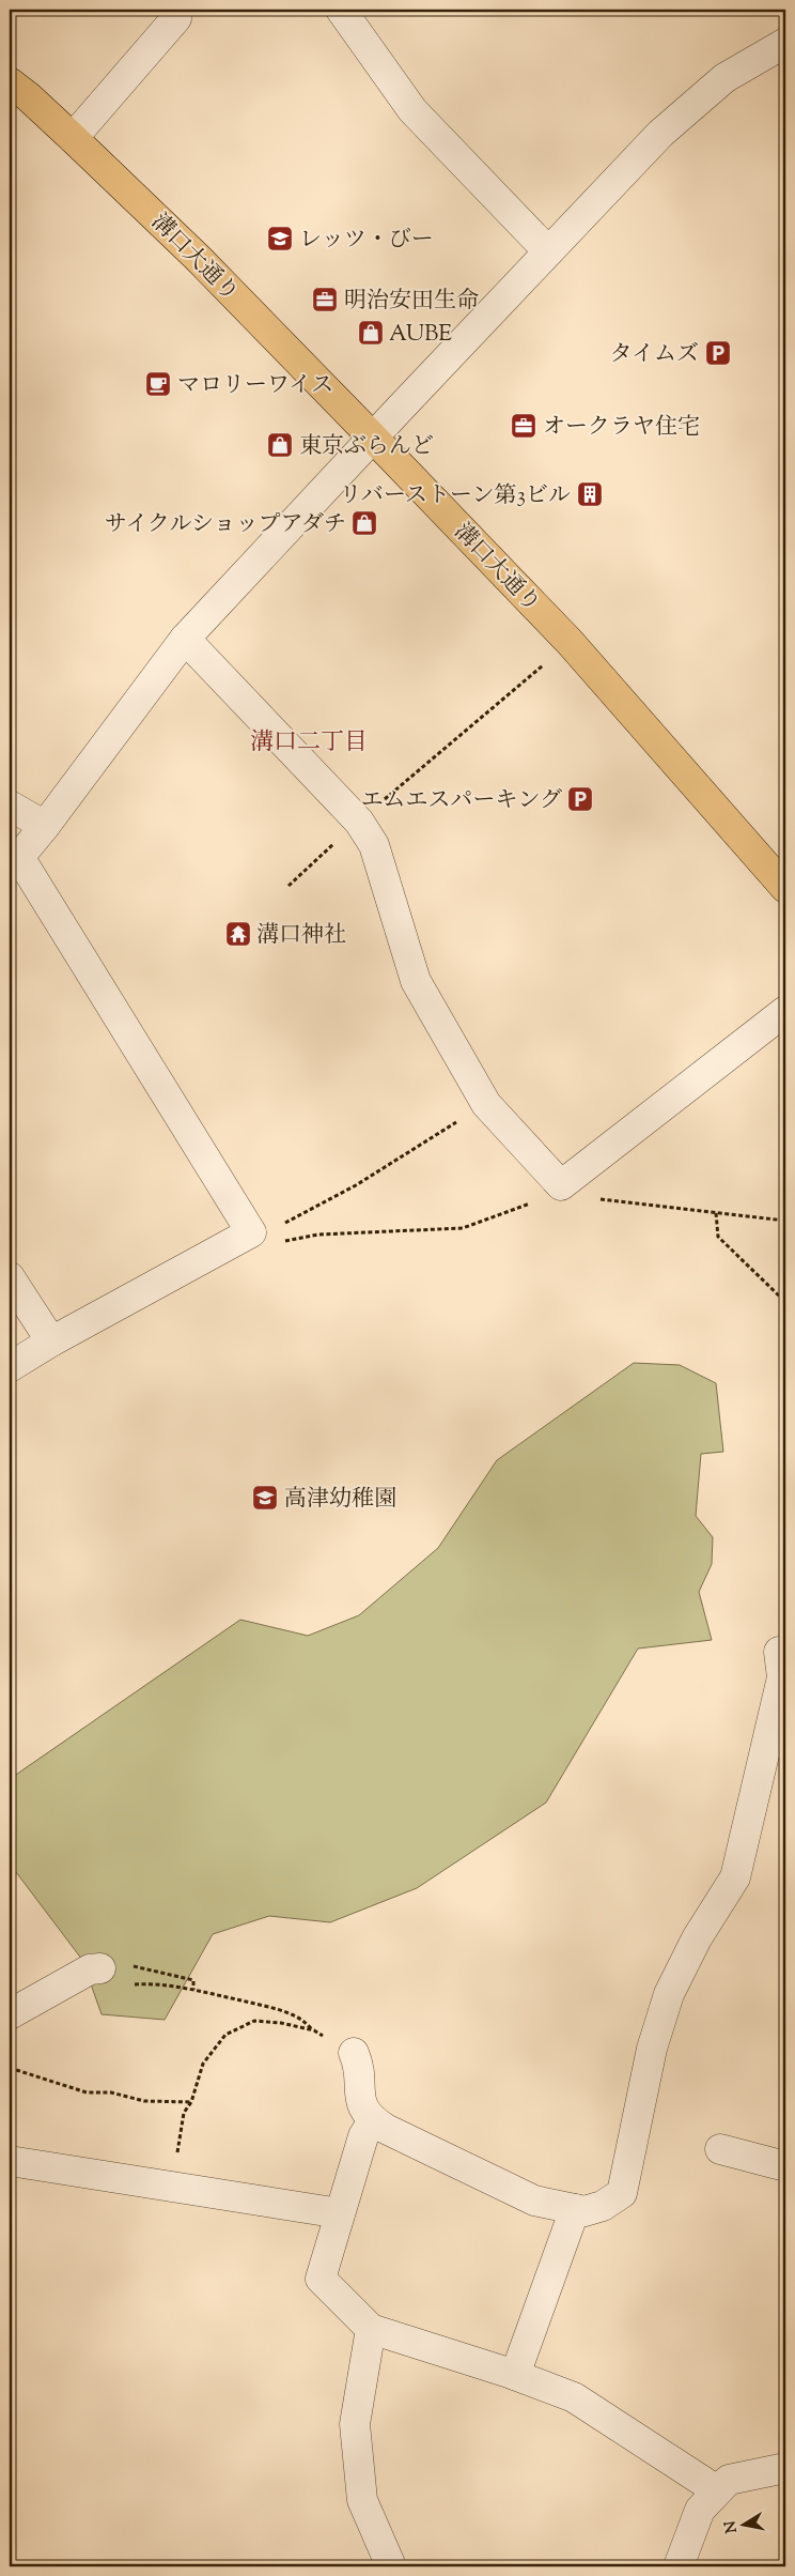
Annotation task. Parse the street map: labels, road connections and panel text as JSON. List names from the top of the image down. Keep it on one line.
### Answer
{"streets":{"main road":["溝口大通り"]},"districts":["溝口二丁目"],"places":{"school or university":["レッツ・びー","高津幼稚園"],"office":["明治安田生命","オークラヤ住宅"],"shop":["AUBE","東京ぶらんど","サイクルショップアダチ"],"parking":["タイムズ","エムエスパーキング"],"cafe":["マロリーワイス"],"building":["リバーストーン第3ビル"],"temple":["溝口神社"]},"north":"left"}
